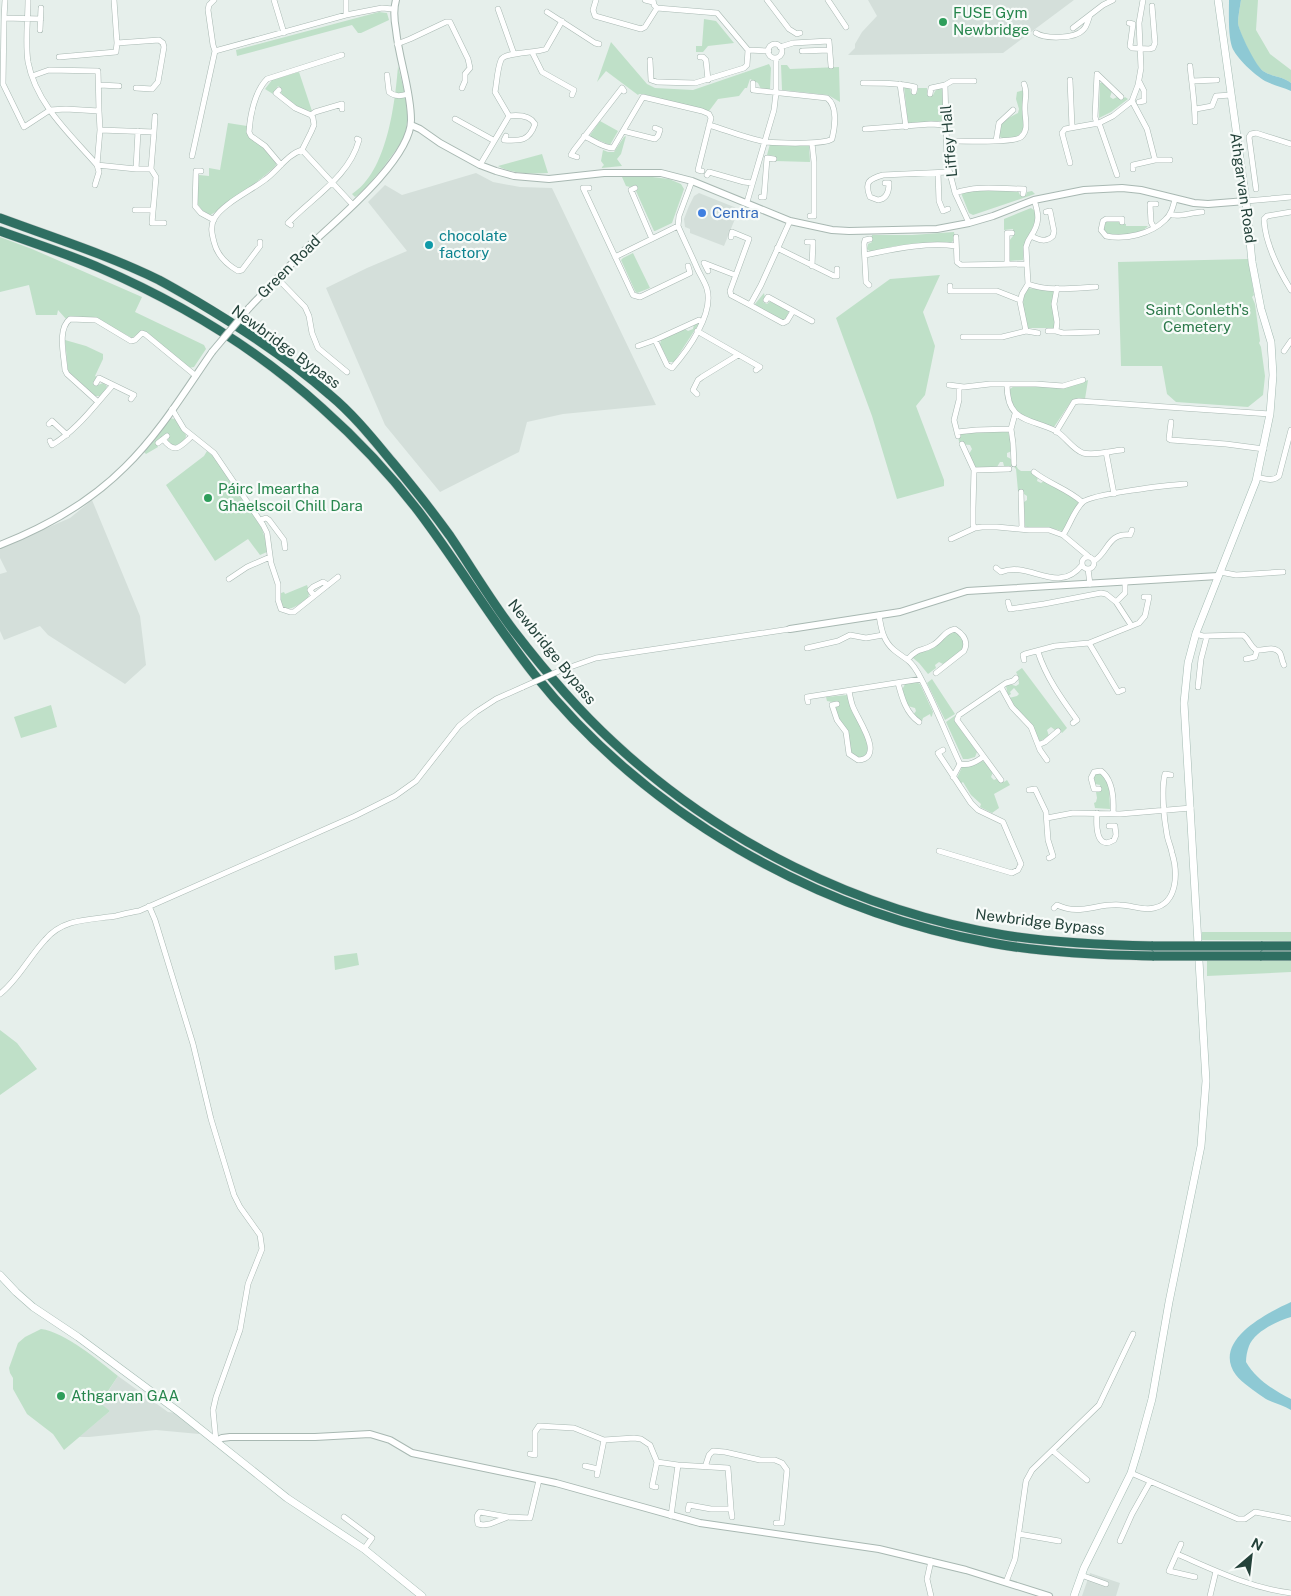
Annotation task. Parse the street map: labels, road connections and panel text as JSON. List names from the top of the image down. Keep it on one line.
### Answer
{"streets":{"highway":["Newbridge Bypass"],"main road":["Athgarvan Road"],"street":["Liffey Hall","Green Road"]},"parks":["Saint Conleth's Cemetery"],"places":["FUSE Gym Newbridge","Centra","chocolate factory","Páirc Imeartha Ghaelscoil Chill Dara","Athgarvan GAA"],"north":"top right"}
